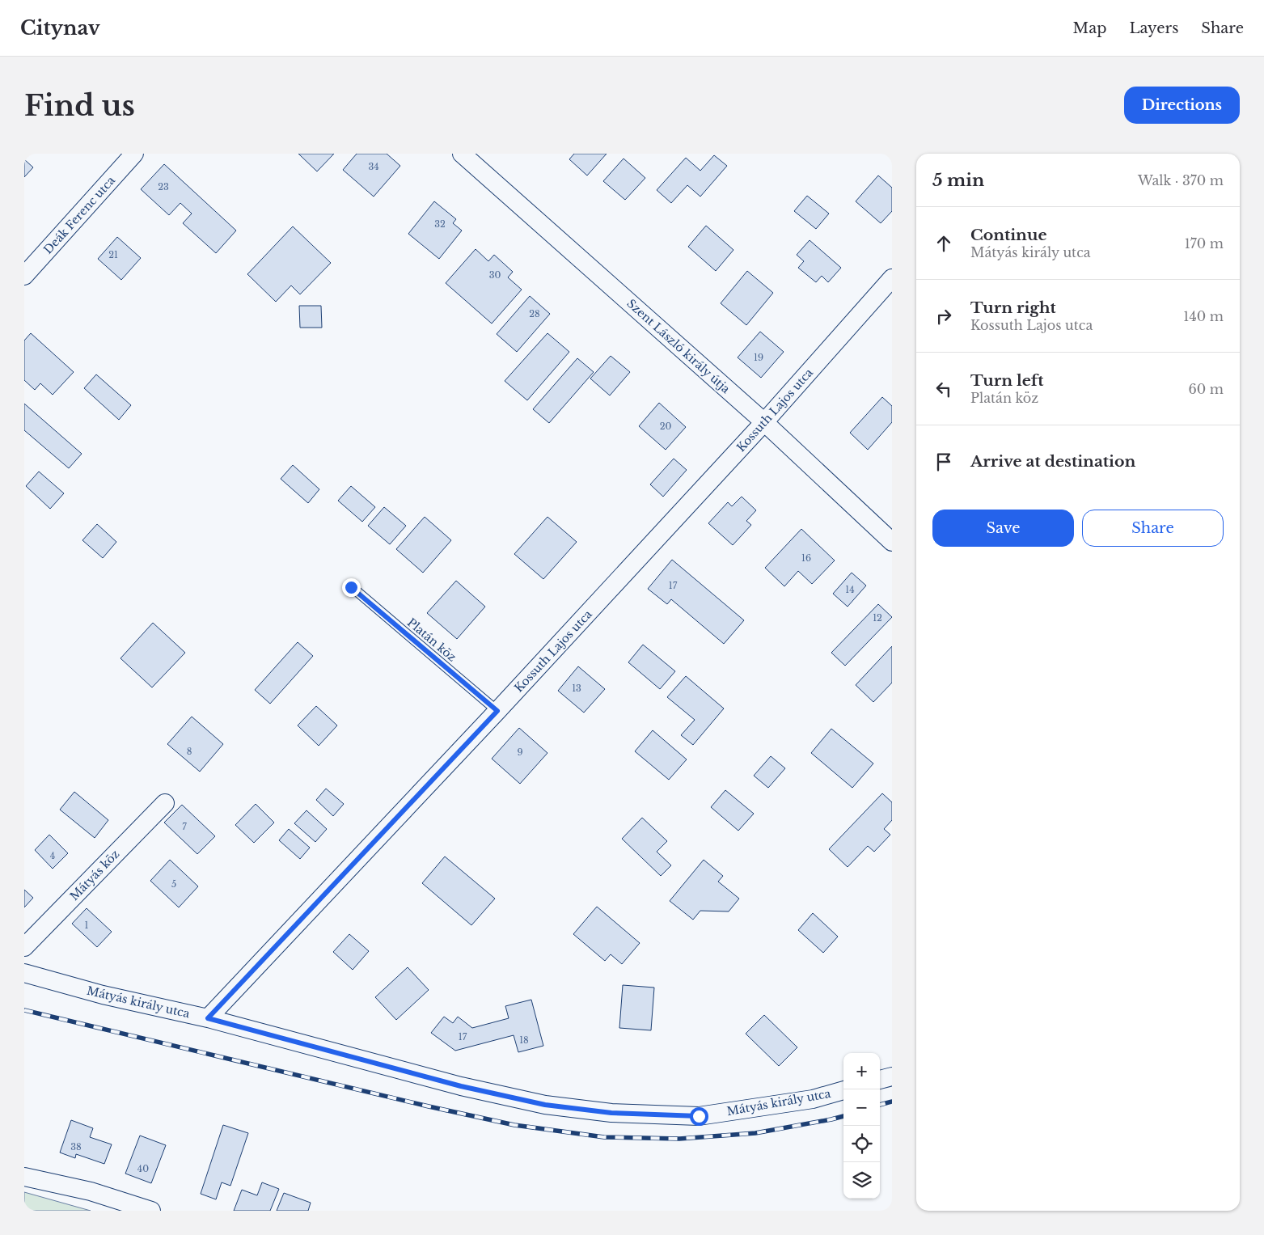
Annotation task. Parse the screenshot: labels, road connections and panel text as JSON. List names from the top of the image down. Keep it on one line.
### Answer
{"streets":{"street":["Deák Ferenc utca","Szent László király útja","Kossuth Lajos utca","Mátyás köz","Mátyás király utca"],"lane":["Platán köz"]},"crossings":[["Szent László király útja","Kossuth Lajos utca"],["Kossuth Lajos utca","Platán köz"],["Kossuth Lajos utca","Mátyás király utca"]],"house_numbers":["34","23","32","21","30","28","19","20","16","17","14","12","13","8","9","7","4","5","1","17","18","38","40"],"page":{"header":"Citynav","nav":["Map","Layers","Share"],"buttons":["Directions",["Save","Share"]],"title":"Find us","heading":["5 min","Walk · 370 m"],"list":[["Continue","Mátyás király utca","170 m"],["Turn right","Kossuth Lajos utca","140 m"],["Turn left","Platán köz","60 m"],"Arrive at destination"],"map_buttons":["+","−"]}}
